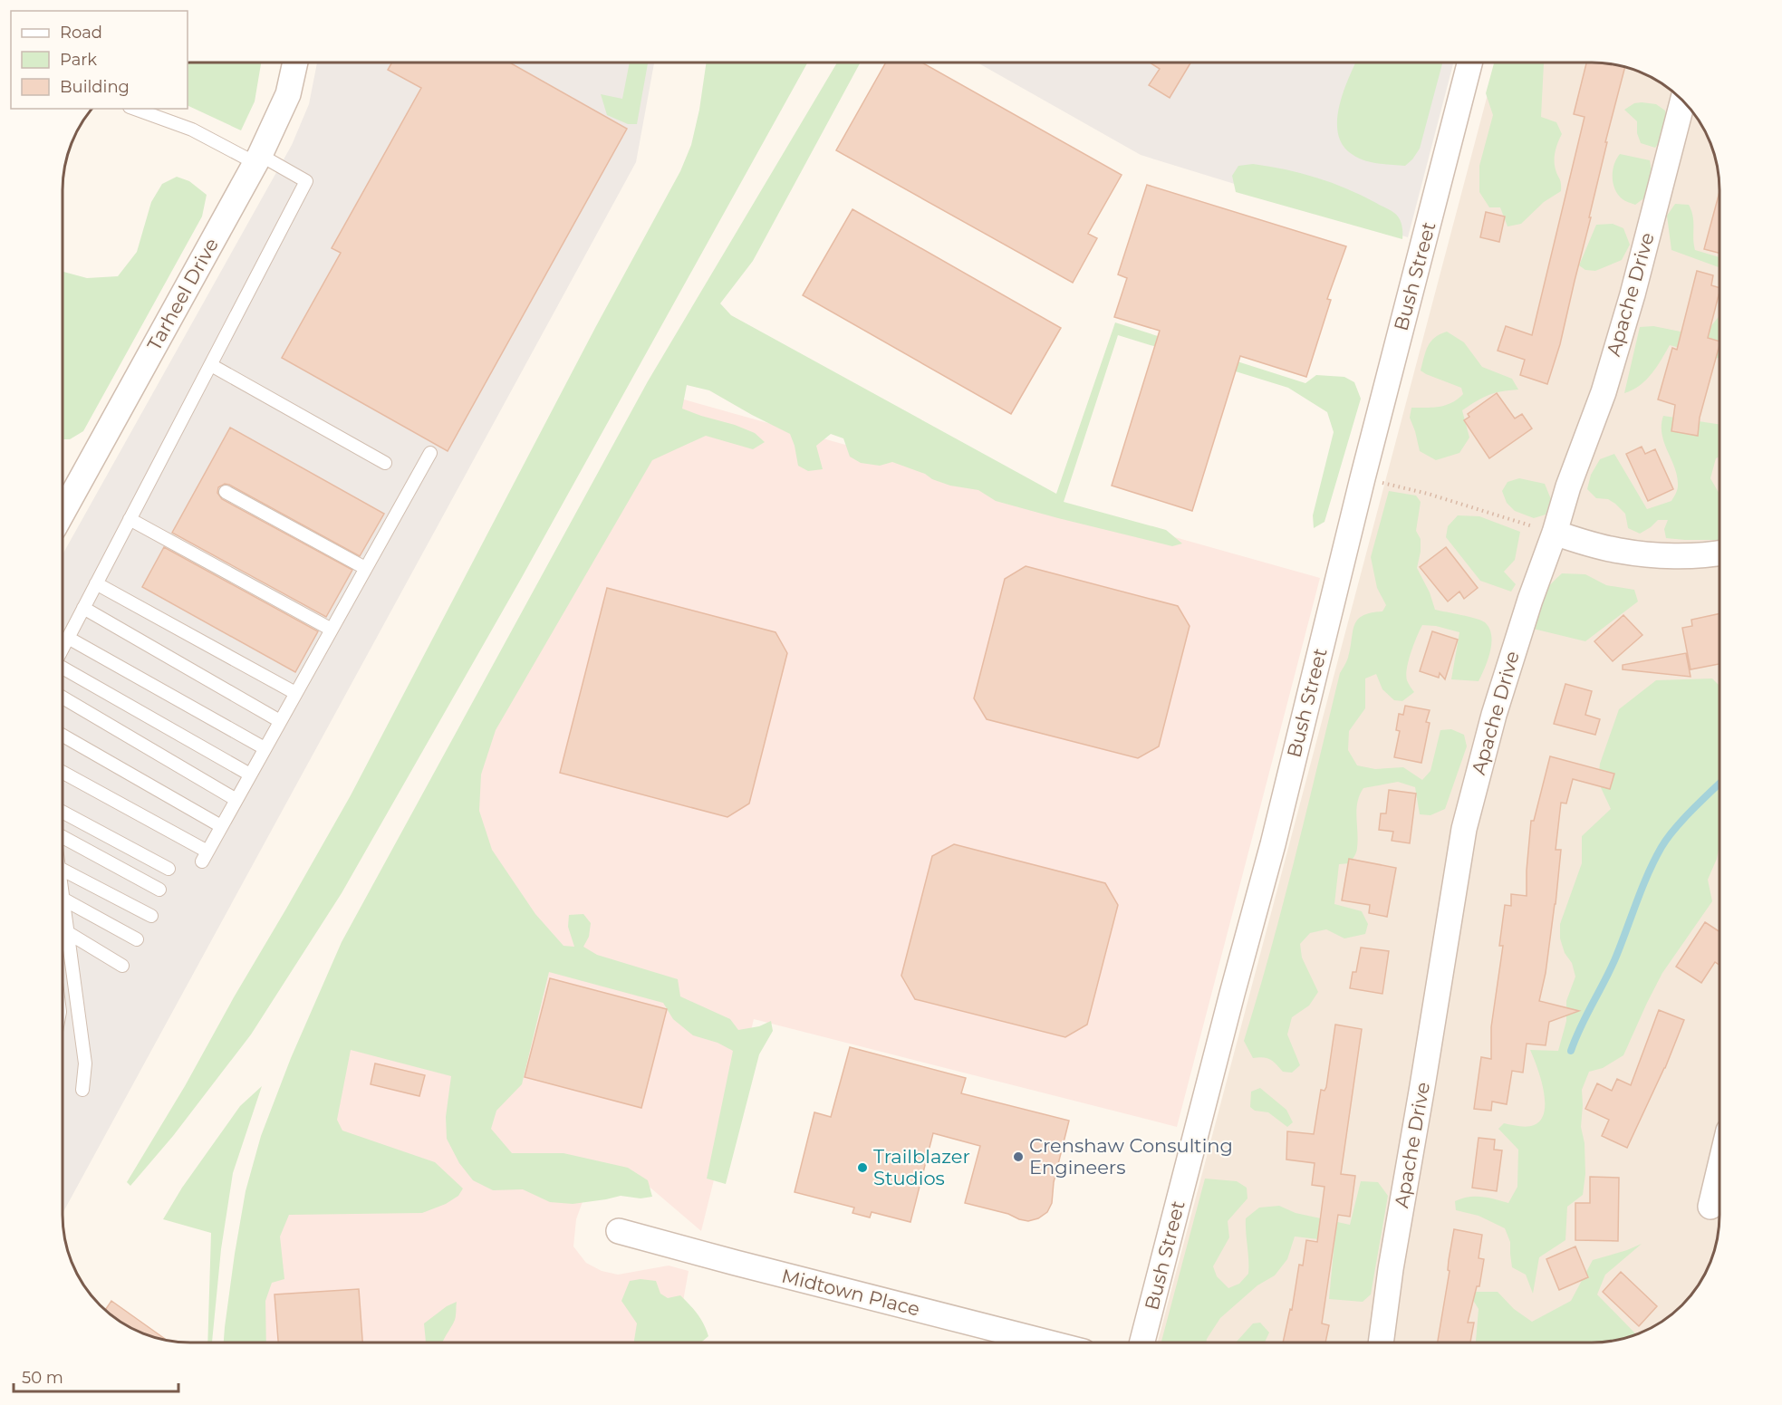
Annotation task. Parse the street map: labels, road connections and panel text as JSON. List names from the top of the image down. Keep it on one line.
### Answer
{"streets":{"street":["Bush Street","Tarheel Drive","Apache Drive","Midtown Place"]},"places":["Crenshaw Consulting Engineers","Trailblazer Studios"],"legend":["Road","Park","Building"],"scale_bar":"50 m"}
